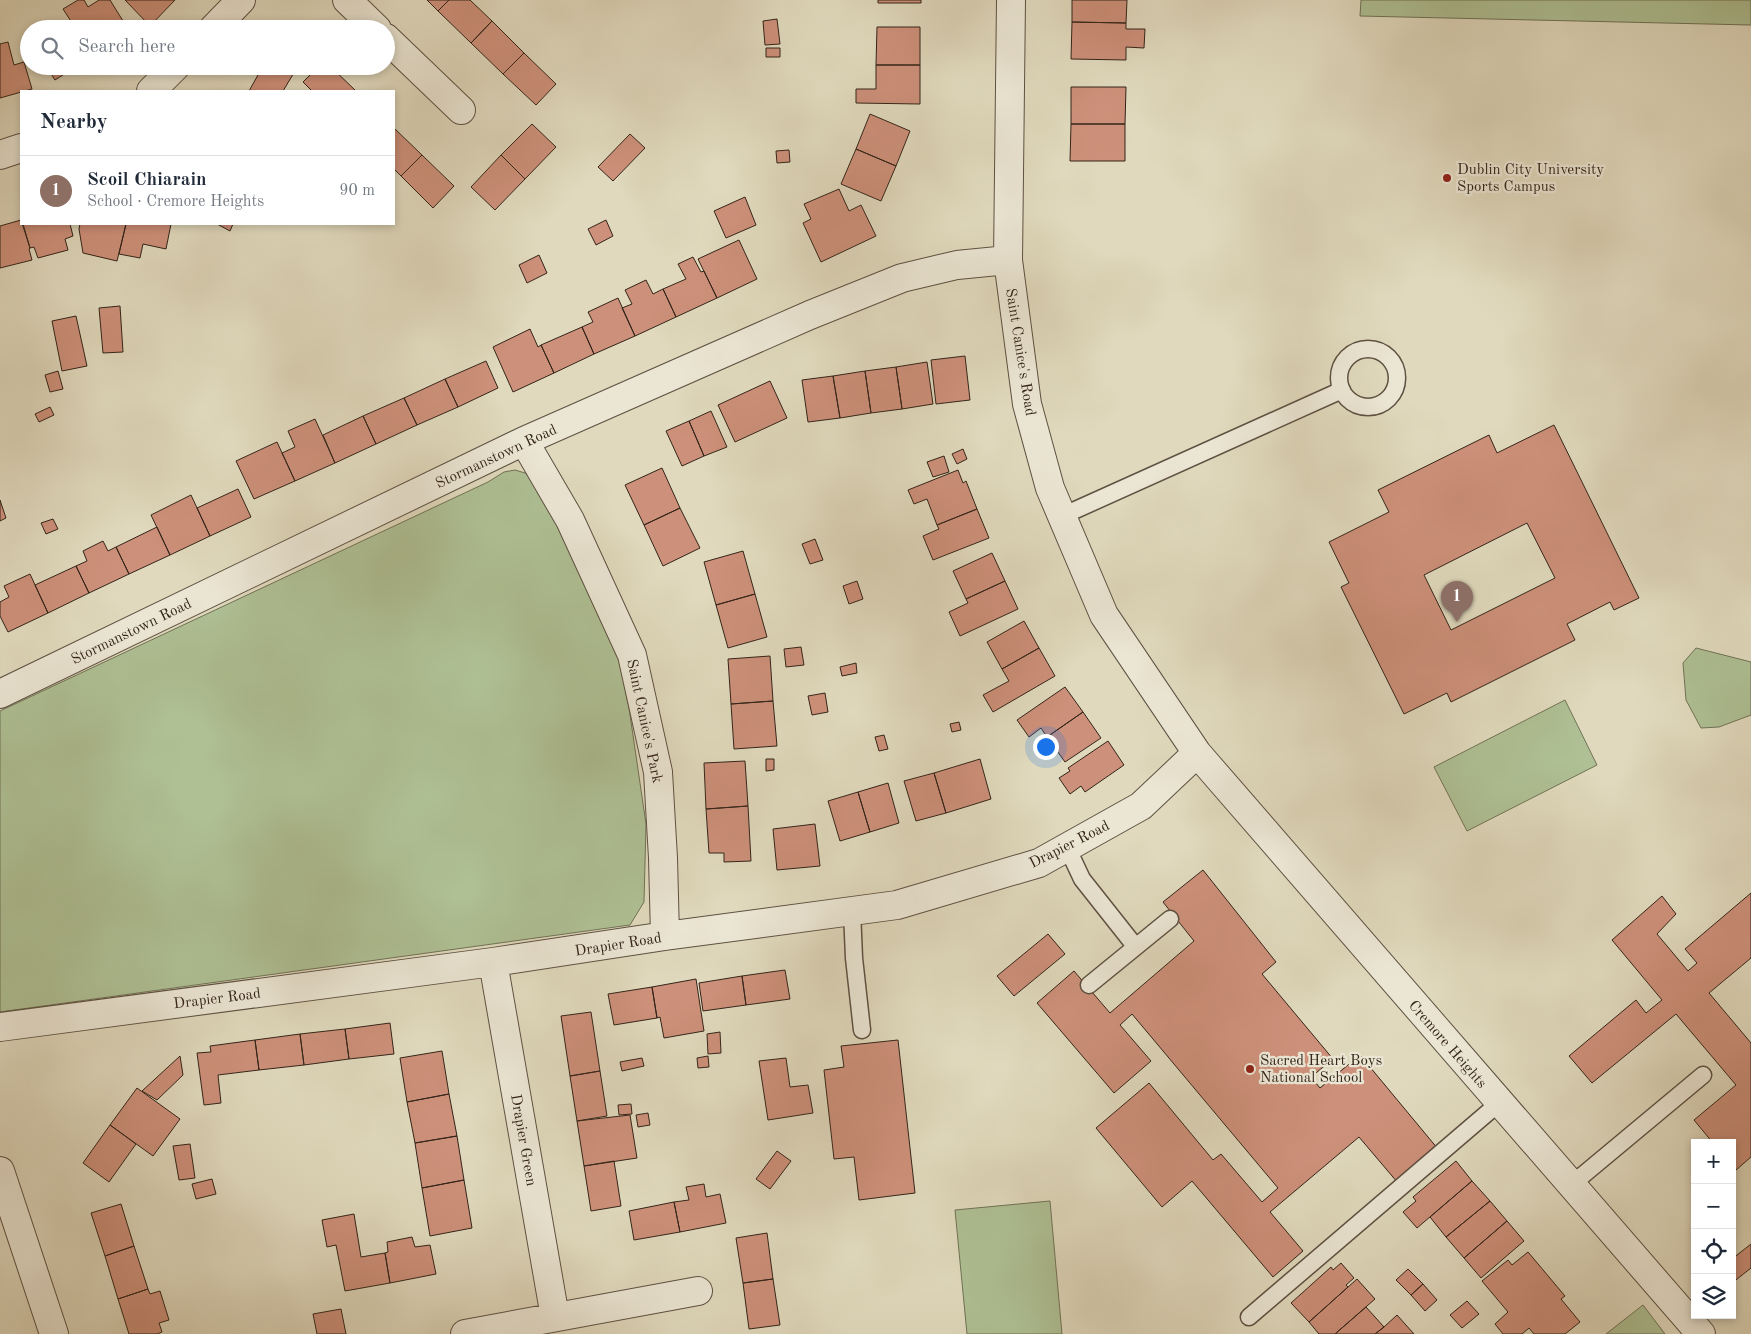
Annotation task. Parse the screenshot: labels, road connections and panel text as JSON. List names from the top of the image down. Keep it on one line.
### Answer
{"streets":{"street":["Saint Canice's Road","Stormanstown Road","Saint Canice's Park","Drapier Road","Cremore Heights","Drapier Green"]},"crossings":[["Saint Canice's Road","Stormanstown Road"],["Saint Canice's Road","Drapier Road"],["Saint Canice's Road","Cremore Heights"],["Stormanstown Road","Saint Canice's Park"],["Saint Canice's Park","Drapier Road"],["Drapier Road","Cremore Heights"],["Drapier Road","Drapier Green"]],"places":["Dublin City University Sports Campus","Sacred Heart Boys National School"],"page":{"search":"Search here","heading":"Nearby","list":[{"mark":"1","name":"Scoil Chiarain","note":"School · Cremore Heights","value":"90 m"}],"pins":"1","map_buttons":["+","−"]}}
